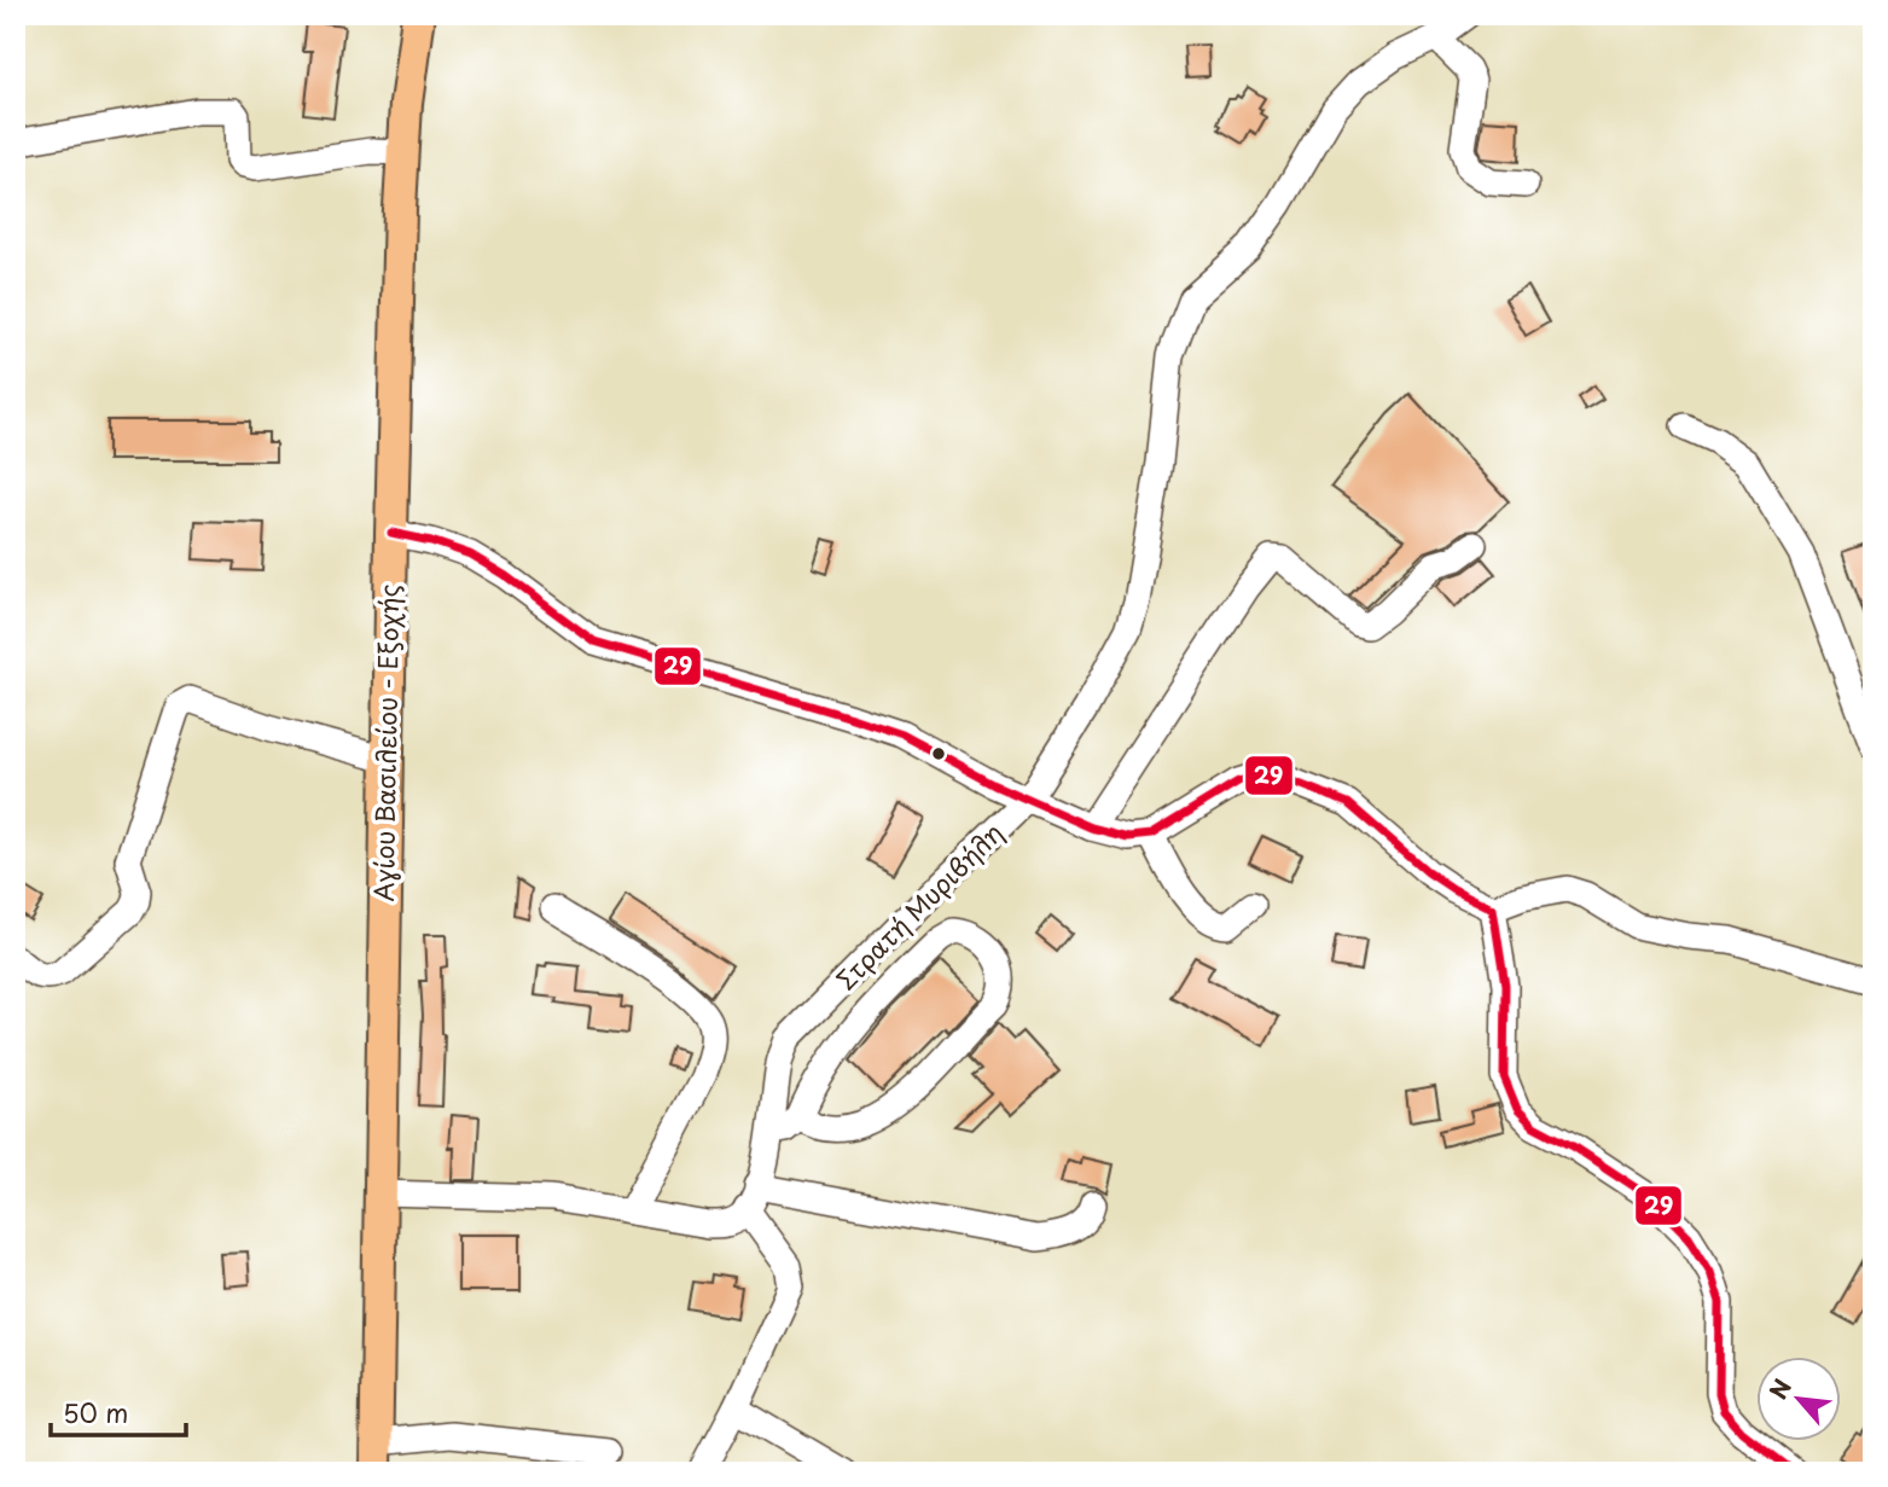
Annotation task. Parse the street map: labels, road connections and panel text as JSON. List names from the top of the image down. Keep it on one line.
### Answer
{"streets":{"main road":["Αγίου Βασιλείου - Εξοχής"],"street":["Στρατή Μυριβήλη"]},"lines":["transit line 29"],"scale_bar":"50 m","north":"top left"}
